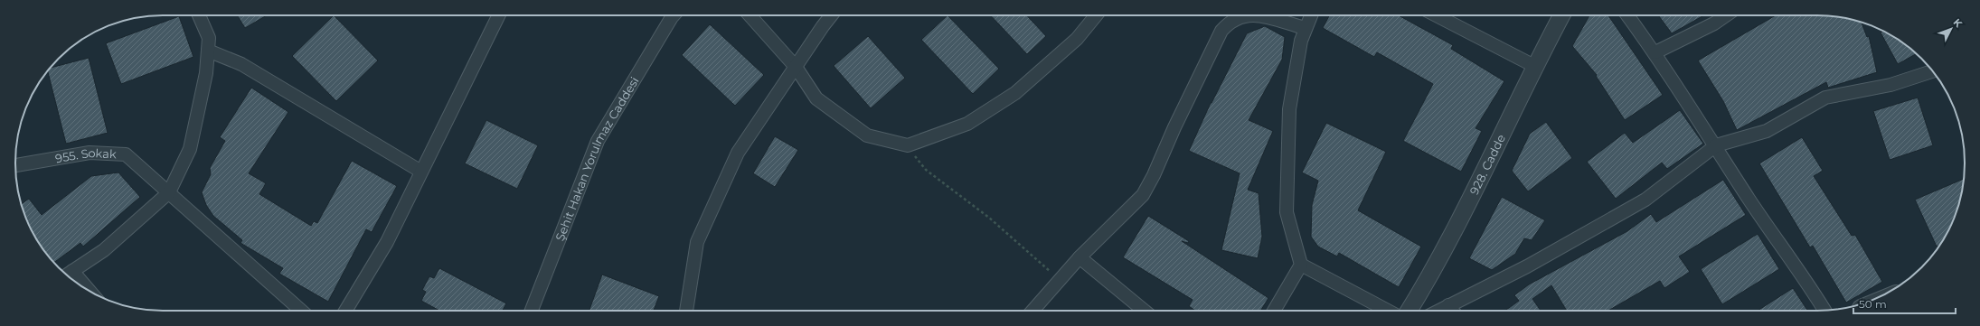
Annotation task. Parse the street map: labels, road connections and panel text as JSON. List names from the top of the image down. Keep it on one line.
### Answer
{"streets":{"street":["955. Sokak","Şehit Hakan Yorulmaz Caddesi","928. Cadde"]},"scale_bar":"50 m","north":"top right"}
